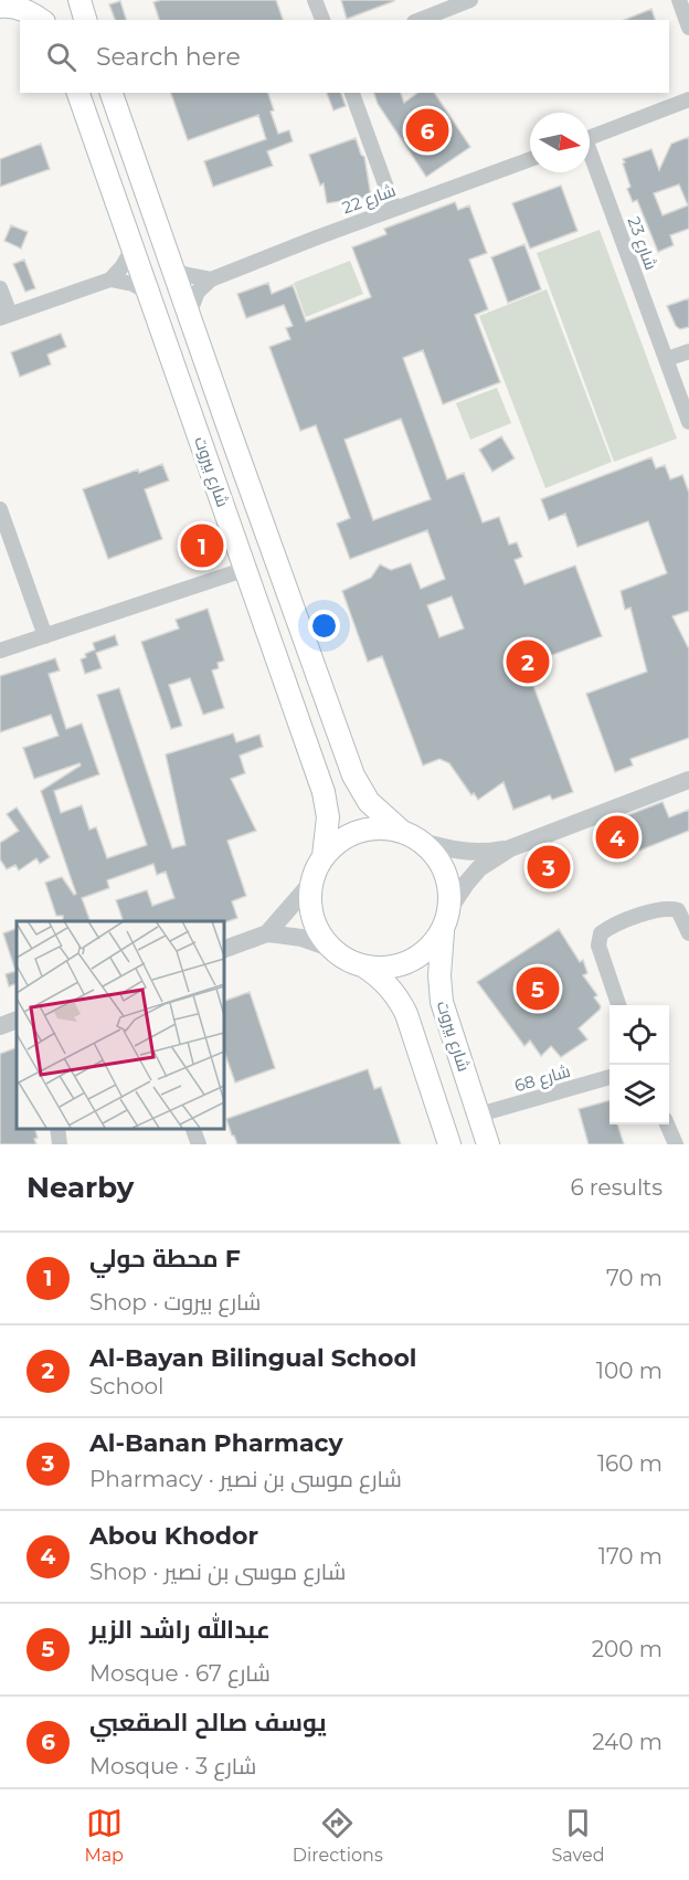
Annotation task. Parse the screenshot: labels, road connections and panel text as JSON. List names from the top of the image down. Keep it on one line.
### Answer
{"streets":{"main road":["شارع بيروت"],"street":["شارع 22","شارع 23","شارع 68"]},"crossings":[["شارع بيروت","شارع 68"]],"north":"right","page":{"search":"Search here","pins":["6","1","2","4","3","5"],"heading":["Nearby","6 results"],"list":[{"mark":"1","name":"محطة حولي F","note":"Shop · شارع بيروت","value":"70 m"},{"mark":"2","name":"Al-Bayan Bilingual School","note":"School","value":"100 m"},{"mark":"3","name":"Al-Banan Pharmacy","note":"Pharmacy · شارع موسى بن نصير","value":"160 m"},{"mark":"4","name":"Abou Khodor","note":"Shop · شارع موسى بن نصير","value":"170 m"},{"mark":"5","name":"عبدالله راشد الزير","note":"Mosque · شارع 67","value":"200 m"},{"mark":"6","name":"يوسف صالح الصقعبي","note":"Mosque · شارع 3","value":"240 m"}],"nav":["Map","Directions","Saved"]}}
